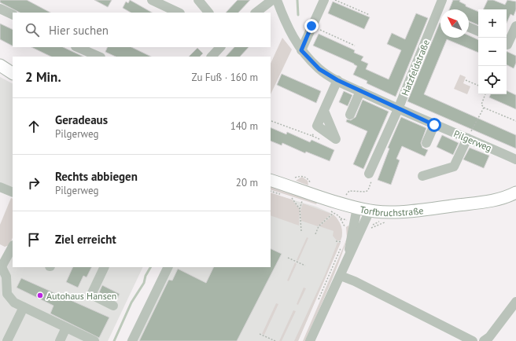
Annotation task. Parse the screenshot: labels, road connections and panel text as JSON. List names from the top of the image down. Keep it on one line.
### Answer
{"streets":{"main road":["Torfbruchstraße"],"street":["Hatzfeldstraße","Pilgerweg"]},"crossings":[["Hatzfeldstraße","Pilgerweg"]],"places":["Autohaus Hansen"],"north":"top left","page":{"map_buttons":["+","−"],"search":"Hier suchen","heading":["2 Min.","Zu Fuß · 160 m"],"list":[["Geradeaus","Pilgerweg","140 m"],["Rechts abbiegen","Pilgerweg","20 m"],"Ziel erreicht"]}}
